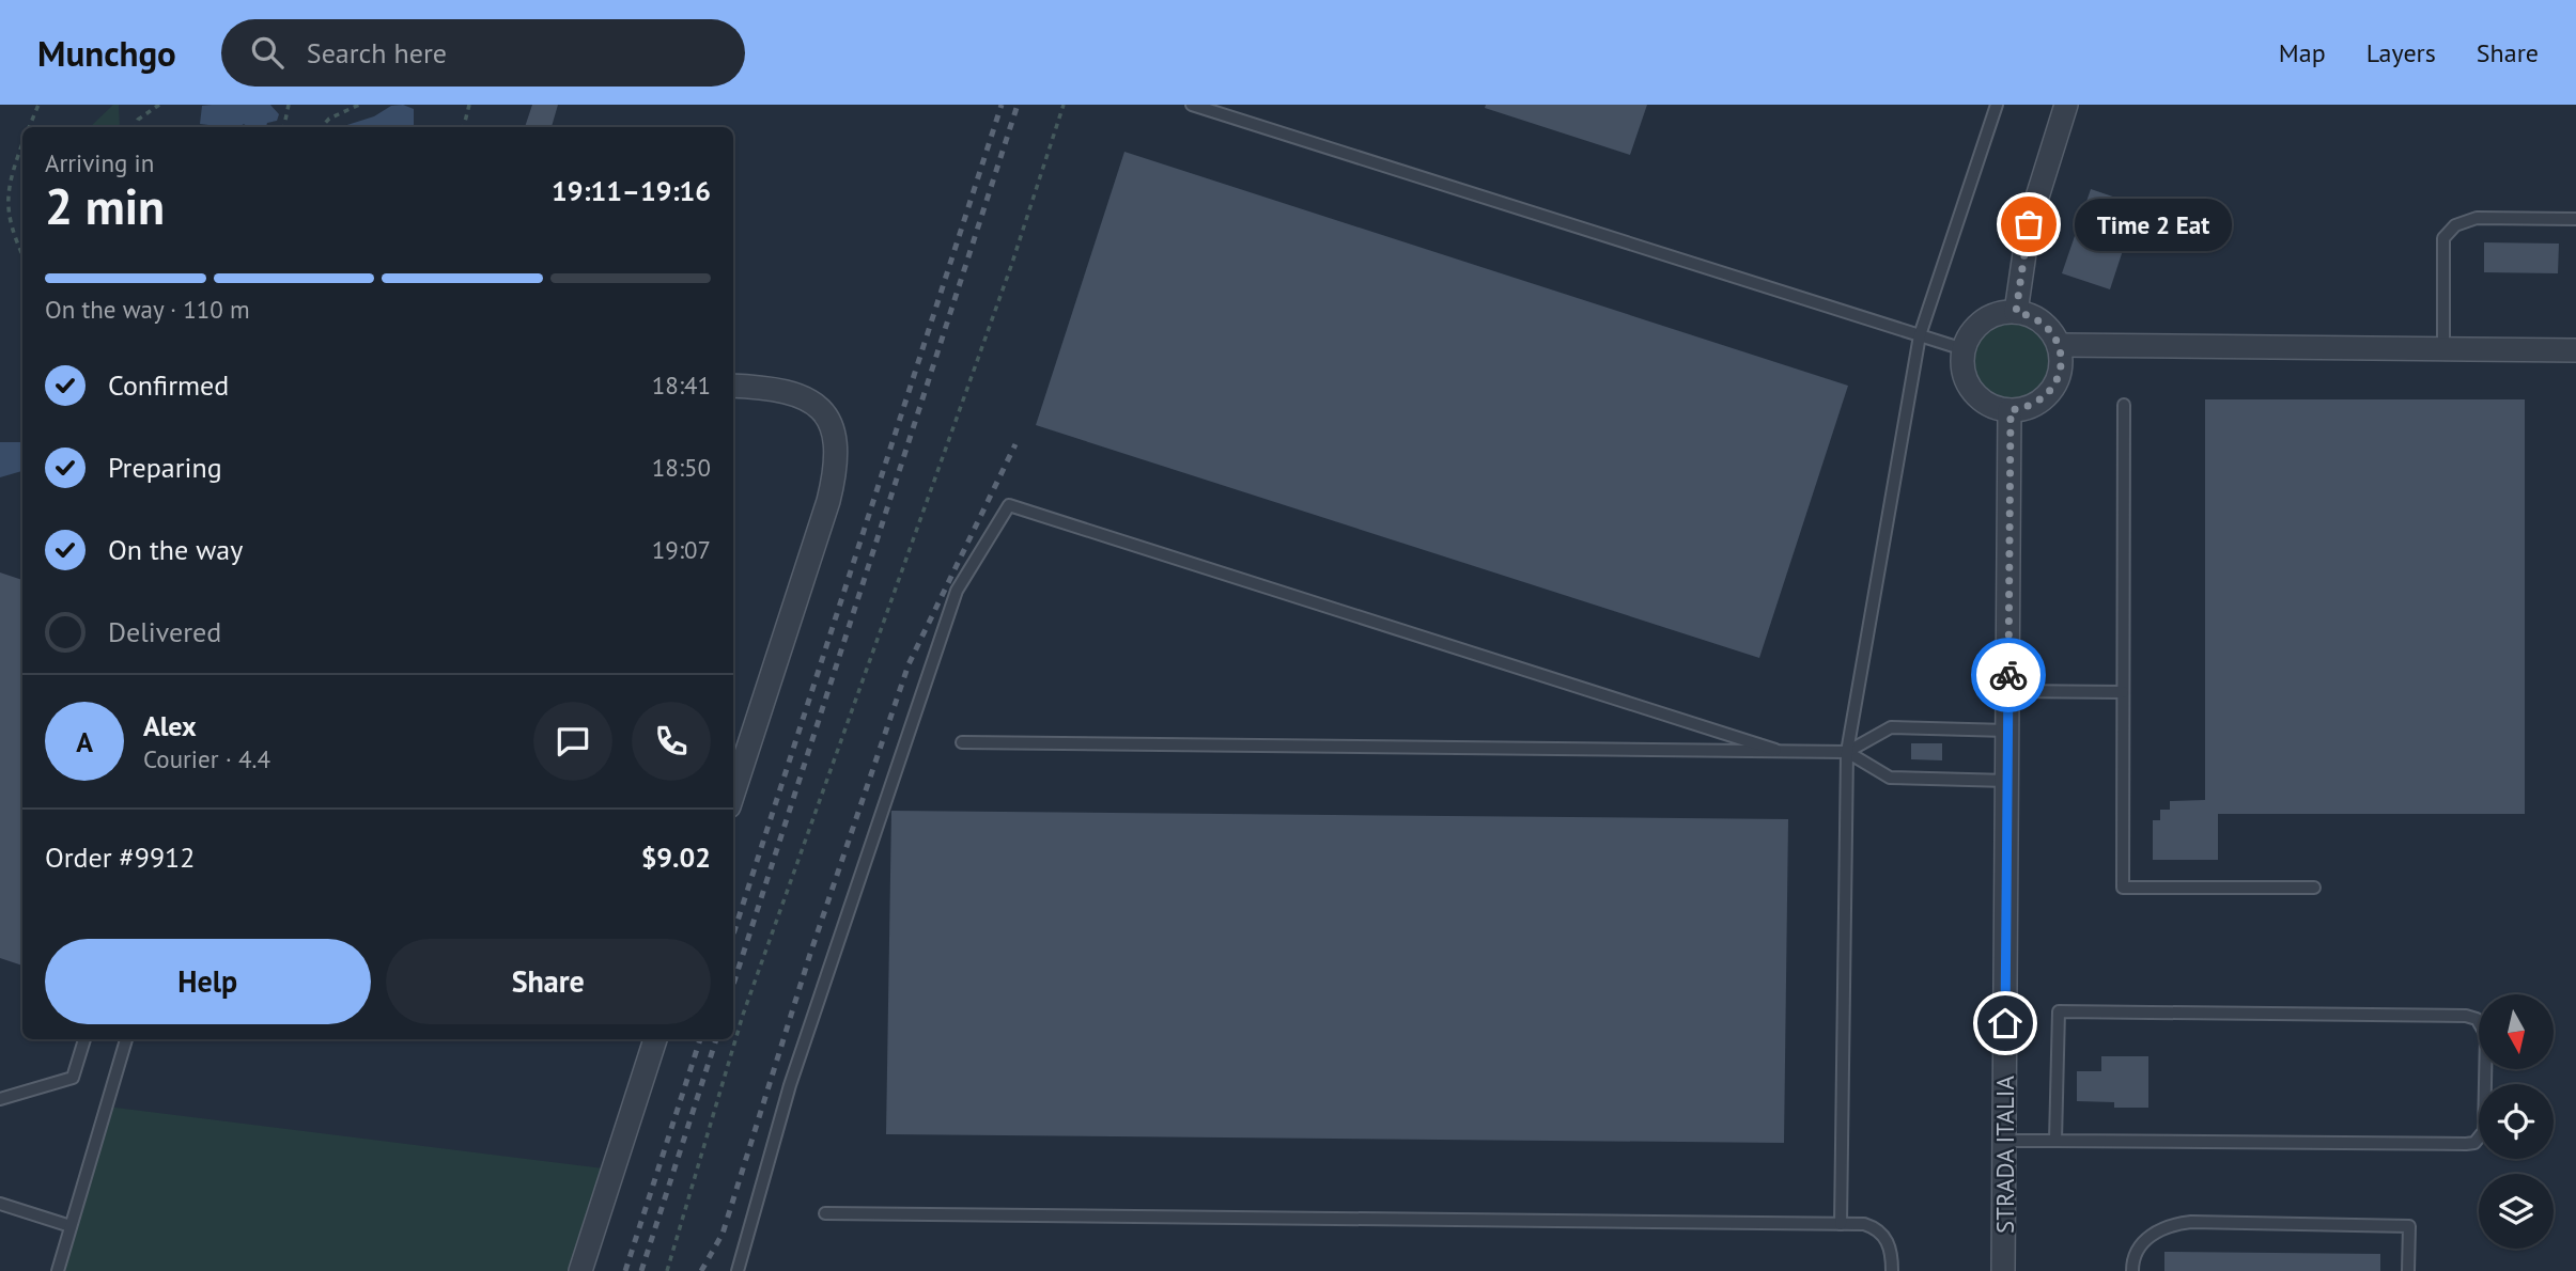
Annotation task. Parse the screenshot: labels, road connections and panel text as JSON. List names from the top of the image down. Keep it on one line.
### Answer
{"streets":{"street":["STRADA ITALIA"]},"places":["Time 2 Eat"],"north":"bottom","page":{"header":"Munchgo","search":"Search here","nav":["Map","Layers","Share"],"heading":["2 min","Arriving in","19:11–19:16"],"panel":["Alex","Courier · 4.4","Order #9912","$9.02"],"bubble":"Time 2 Eat","bar":"On the way · 110 m","list":[["Confirmed","18:41"],["Preparing","18:50"],["On the way","19:07"],"Delivered"],"round":"A","buttons":["Help","Share"]}}
